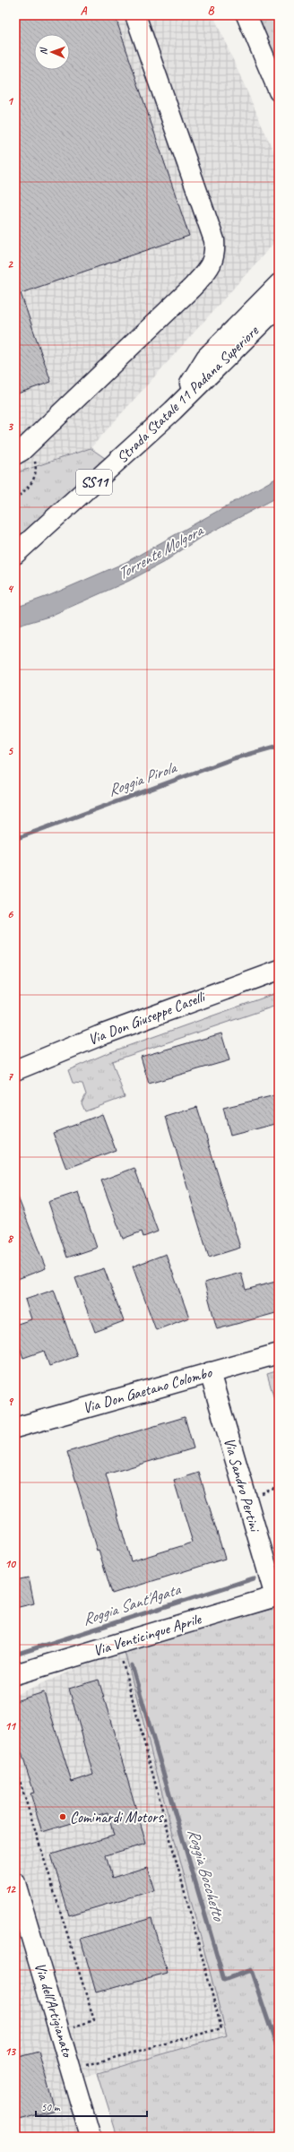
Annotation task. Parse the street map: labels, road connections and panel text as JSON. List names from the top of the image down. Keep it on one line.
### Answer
{"streets":{"street":["Strada Statale 11 Padana Superiore","SS11","Via Don Giuseppe Caselli","Via Don Gaetano Colombo","Via Sandro Pertini","Via Venticinque Aprile","Via dell'Artigianato"]},"crossings":[["Via Don Gaetano Colombo","Via Sandro Pertini"],["Via Sandro Pertini","Via Venticinque Aprile"]],"water":["Torrente Molgora","Roggia Pirola","Roggia Sant'Agata","Roggia Bocchetto"],"places":["Cominardi Motors"],"scale_bar":"50 m","north":"left","grid":{"columns":["A","B"],"rows":["1","2","3","4","5","6","7","8","9","10","11","12","13"]}}
